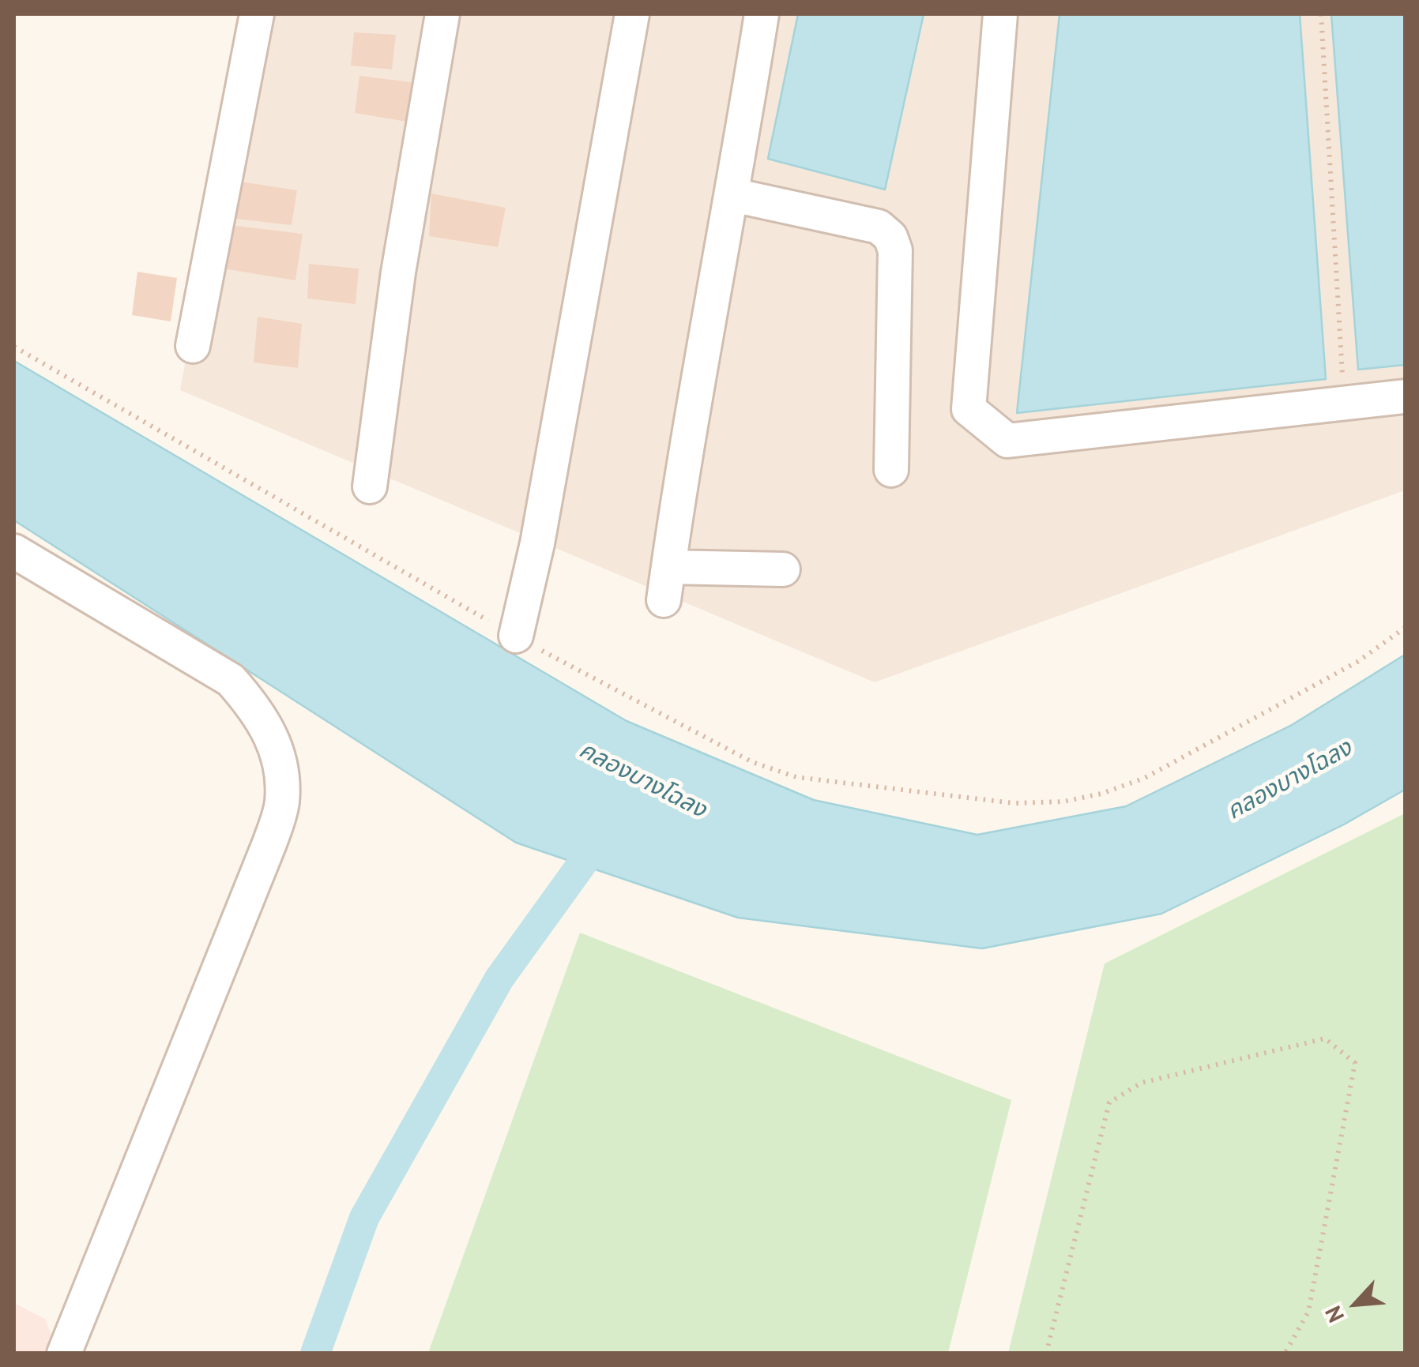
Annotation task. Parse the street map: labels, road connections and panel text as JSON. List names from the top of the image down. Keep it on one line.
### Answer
{"water":["คลองบางโฉลง"],"north":"bottom left"}
